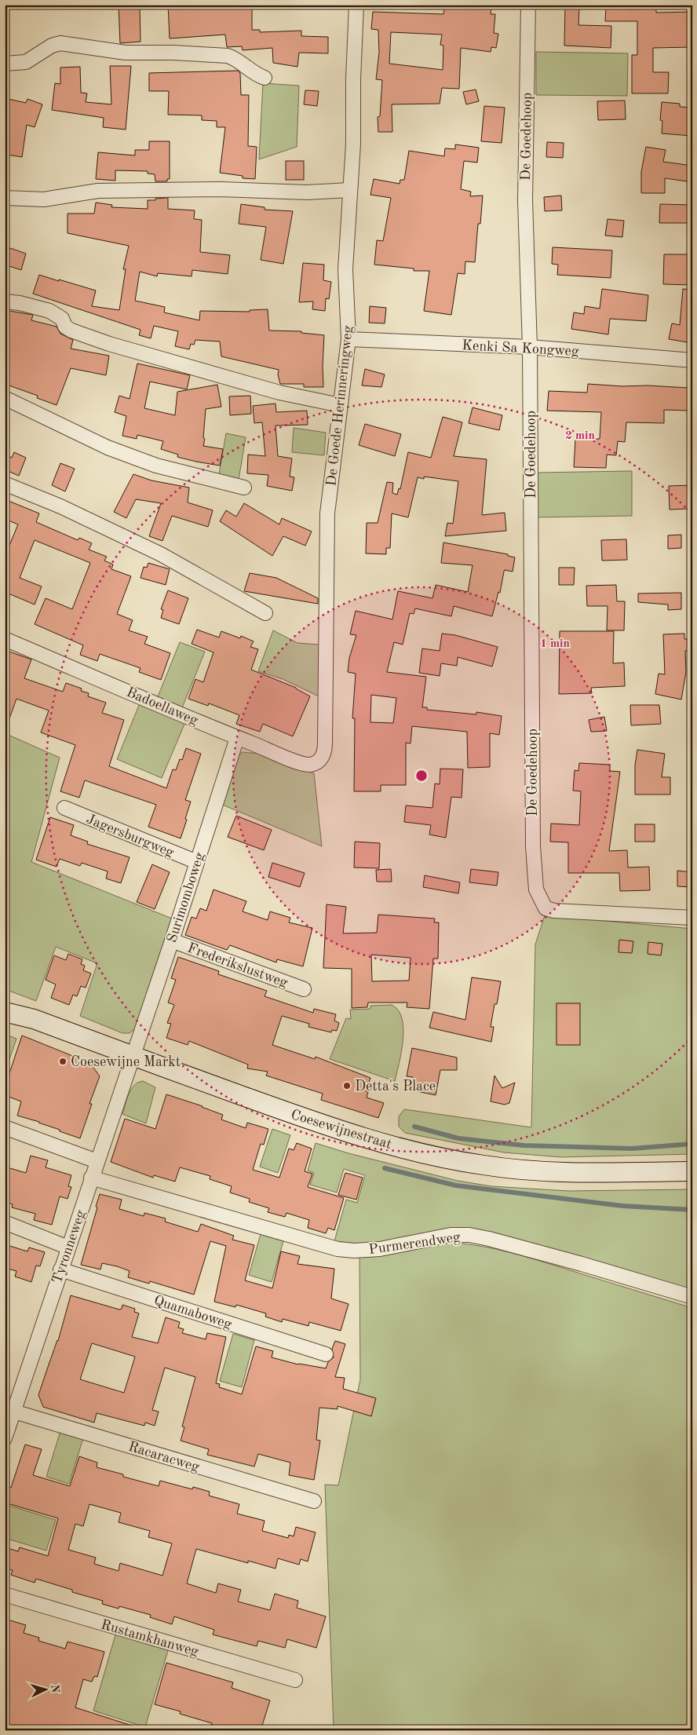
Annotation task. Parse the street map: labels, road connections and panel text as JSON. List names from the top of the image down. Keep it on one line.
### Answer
{"streets":{"main road":["Coesewijnestraat"],"street":["De Goedehoop","Kenki Sa Kongweg","De Goede Herinneringweg","Badoellaweg","Jagersburgweg","Surimomboweg","Frederikslustweg","Purmerendweg","Tyronneweg","Quamaboweg","Racaracweg","Rustamkhanweg"]},"crossings":[["De Goedehoop","Kenki Sa Kongweg"],["Kenki Sa Kongweg","De Goede Herinneringweg"],["De Goede Herinneringweg","Badoellaweg"],["Badoellaweg","Surimomboweg"],["Jagersburgweg","Surimomboweg"],["Surimomboweg","Frederikslustweg"],["Surimomboweg","Coesewijnestraat"],["Surimomboweg","Tyronneweg"],["Coesewijnestraat","Tyronneweg"],["Purmerendweg","Tyronneweg"],["Tyronneweg","Quamaboweg"],["Tyronneweg","Racaracweg"]],"places":["Coesewijne Markt","Detta's Place"],"north":"right","rings":["2 min","1 min"]}
